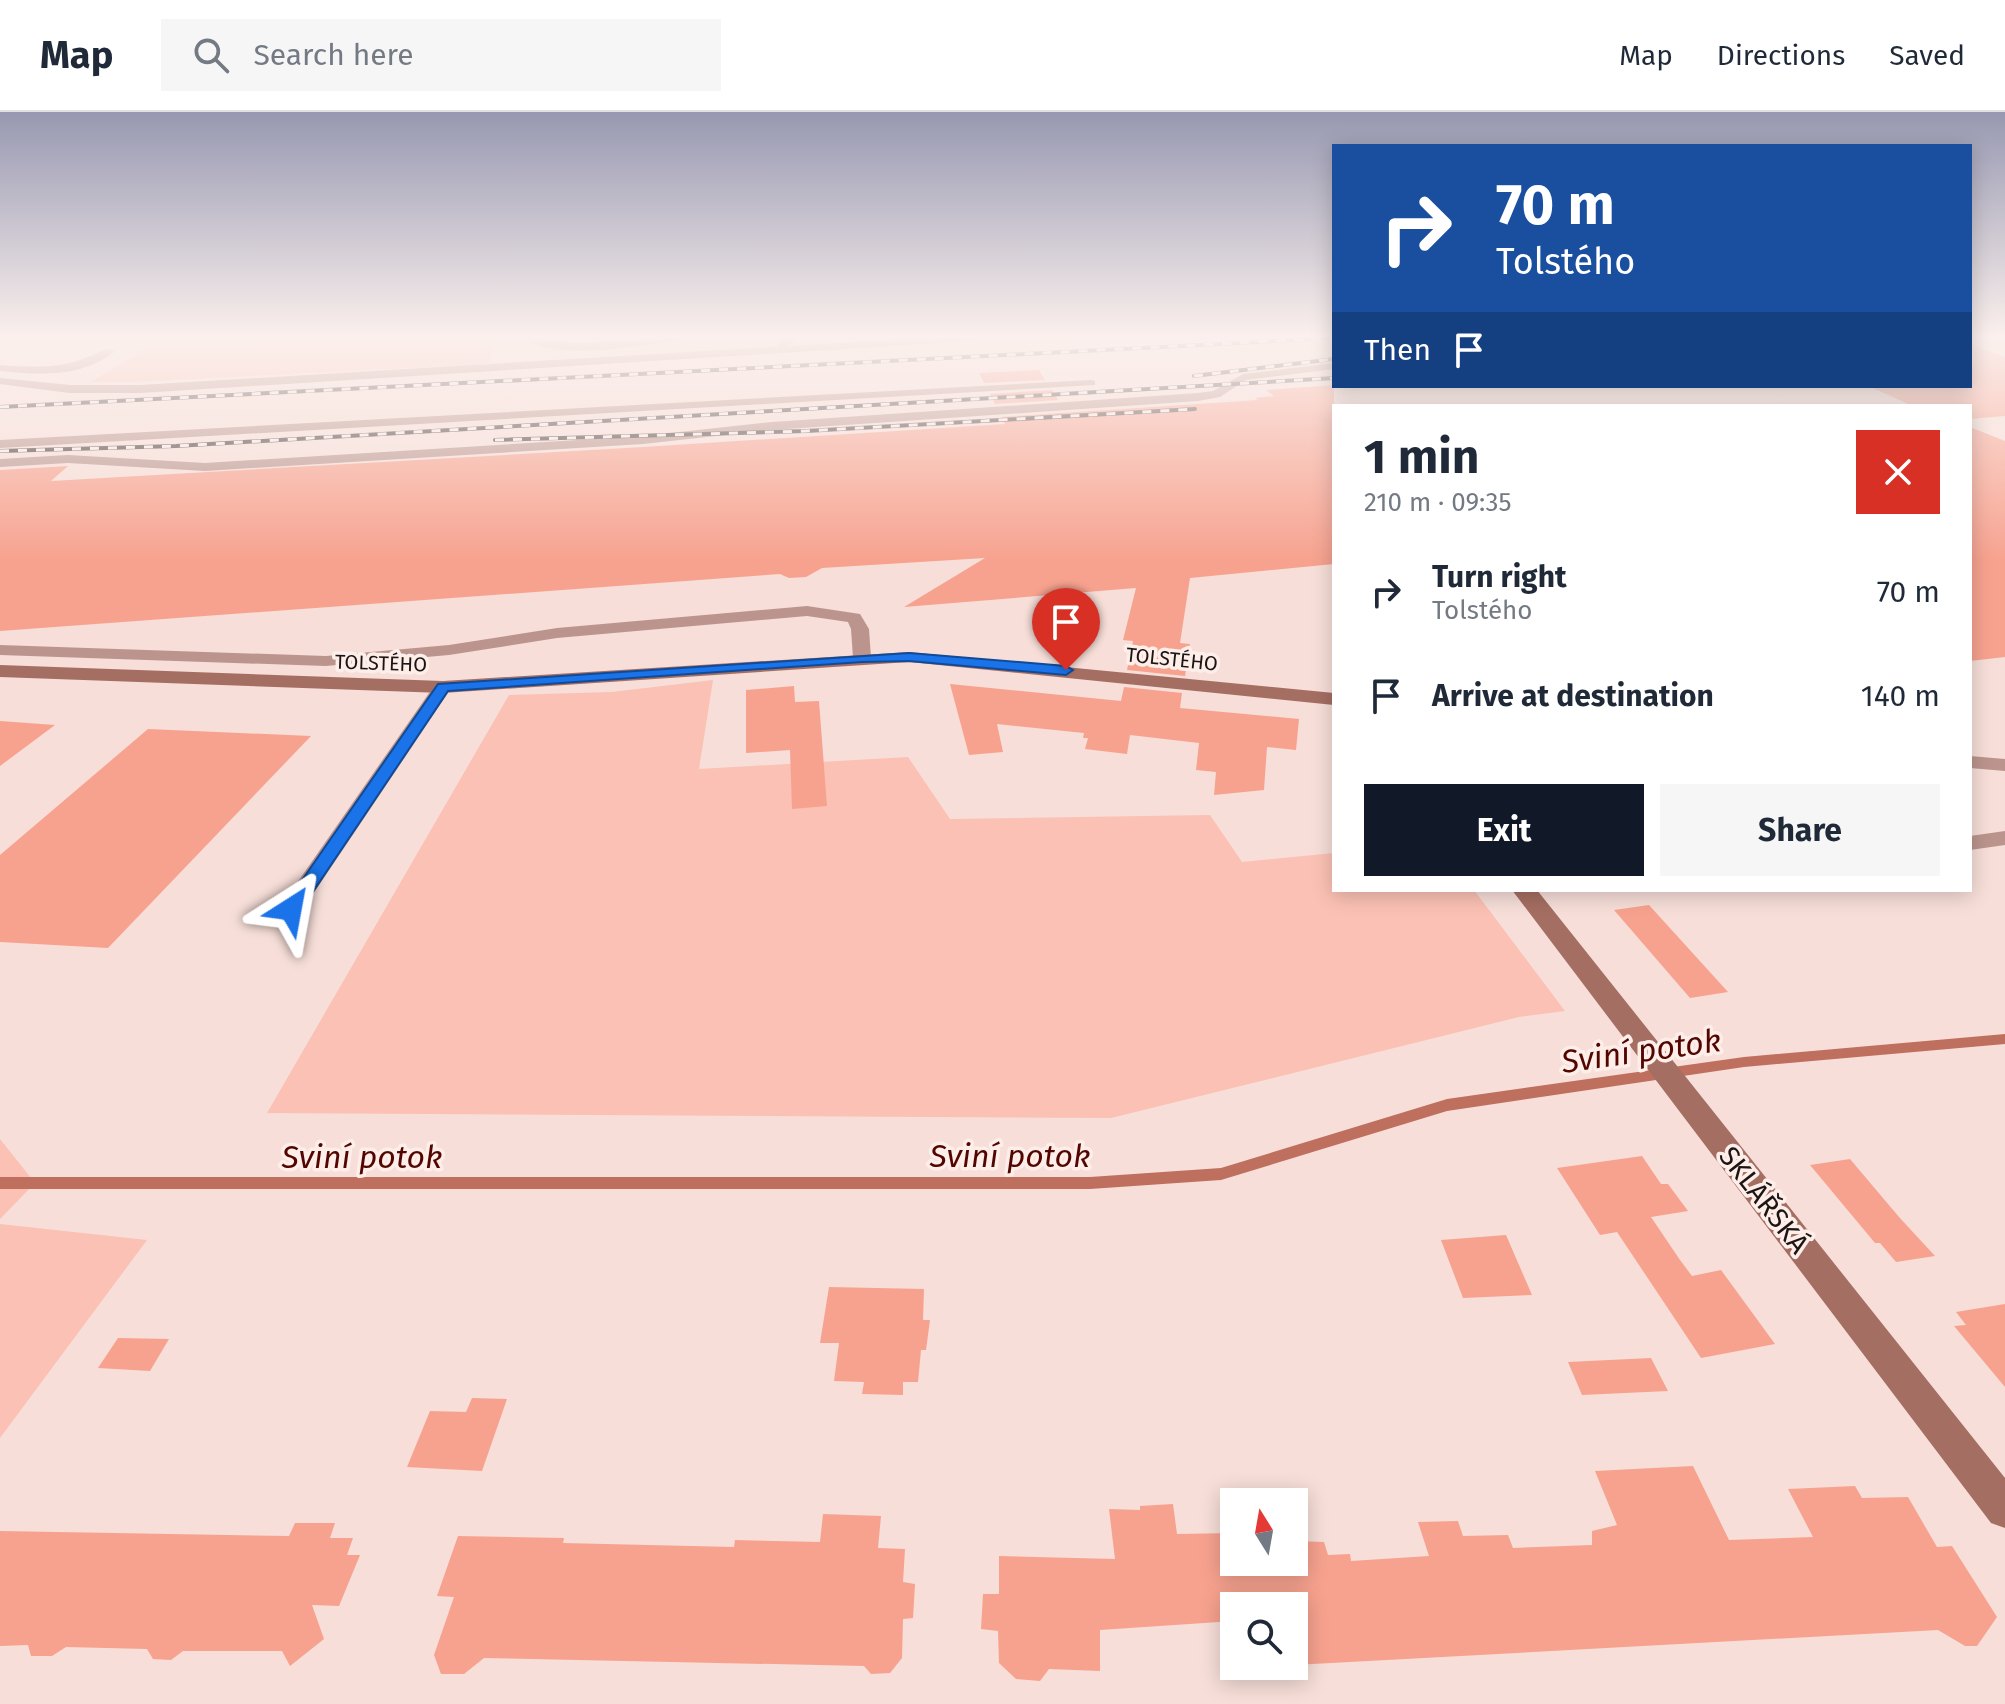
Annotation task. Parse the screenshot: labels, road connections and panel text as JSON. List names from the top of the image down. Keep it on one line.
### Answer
{"streets":{"street":["TOLSTÉHO","SKLÁŘSKÁ"]},"water":["Sviní potok"],"north":"top","page":{"header":"Map","search":"Search here","nav":["Map","Directions","Saved"],"turn":["70 m","Tolstého"],"then":"Then","heading":["1 min","210 m · 09:35"],"list":[{"name":"Turn right","note":"Tolstého","value":"70 m"},{"name":"Arrive at destination","value":"140 m"}],"buttons":["Exit","Share"]}}
